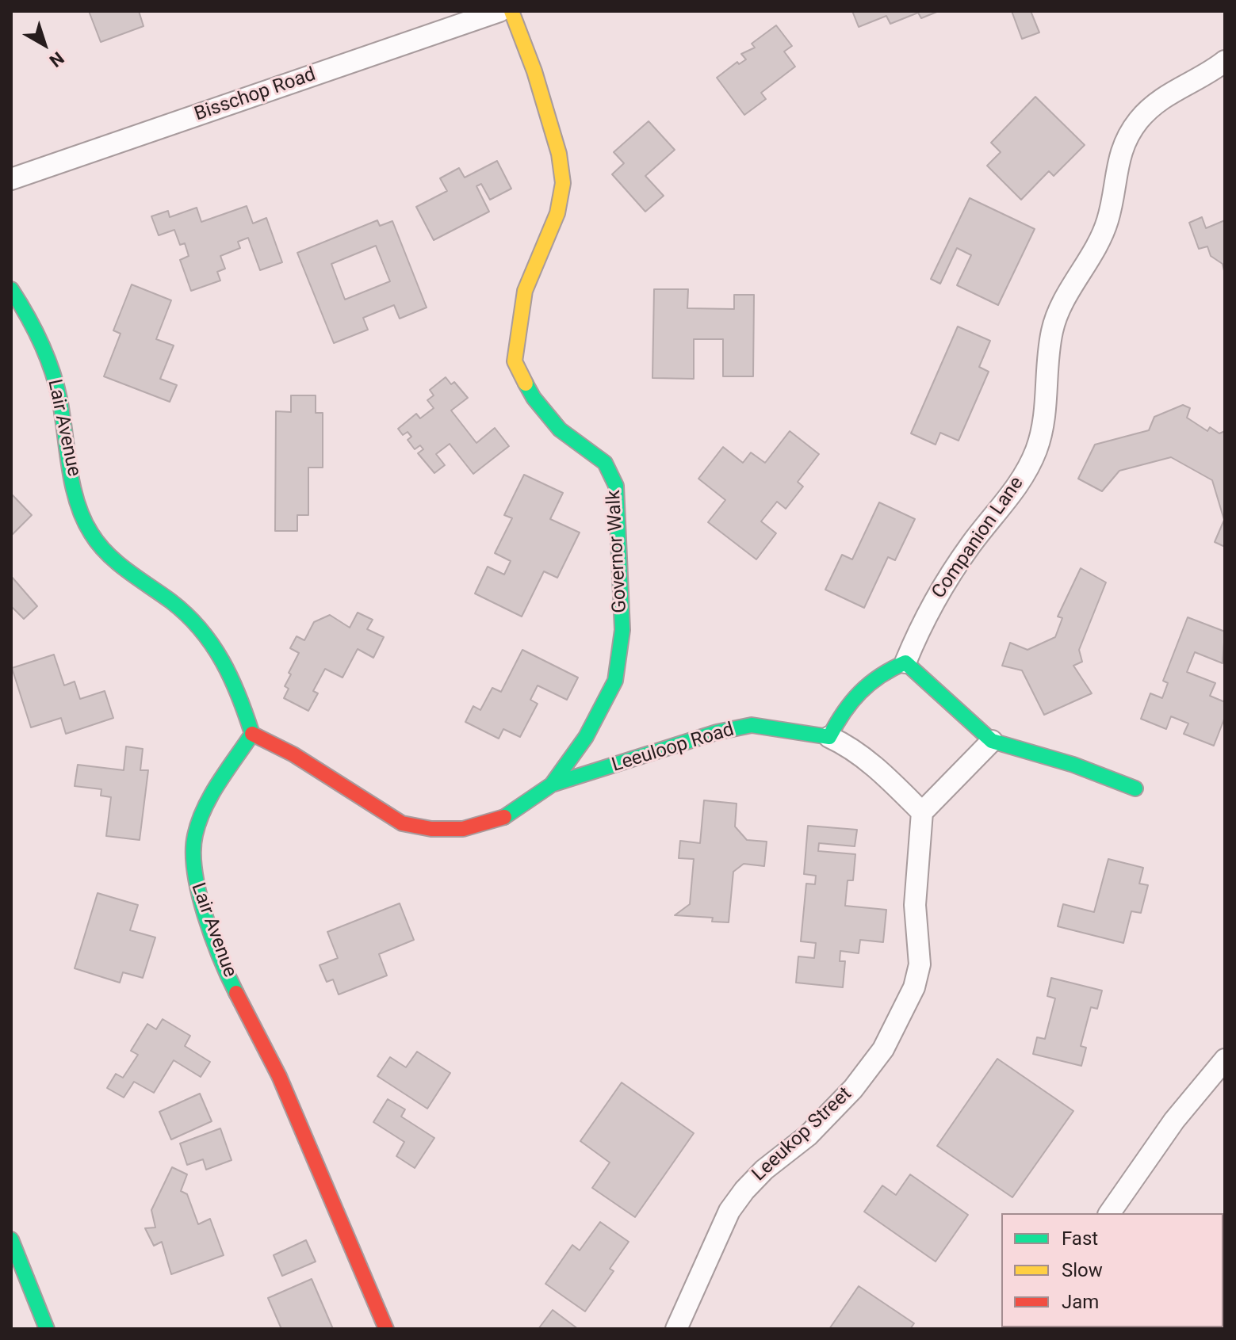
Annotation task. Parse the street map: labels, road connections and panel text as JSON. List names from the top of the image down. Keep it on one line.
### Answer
{"streets":{"street":["Bisschop Road","Lair Avenue","Companion Lane","Governor Walk","Leeuloop Road","Leeukop Street"]},"crossings":[["Lair Avenue","Leeuloop Road"],["Governor Walk","Leeuloop Road"]],"legend":["Fast","Slow","Jam"],"north":"bottom right"}
